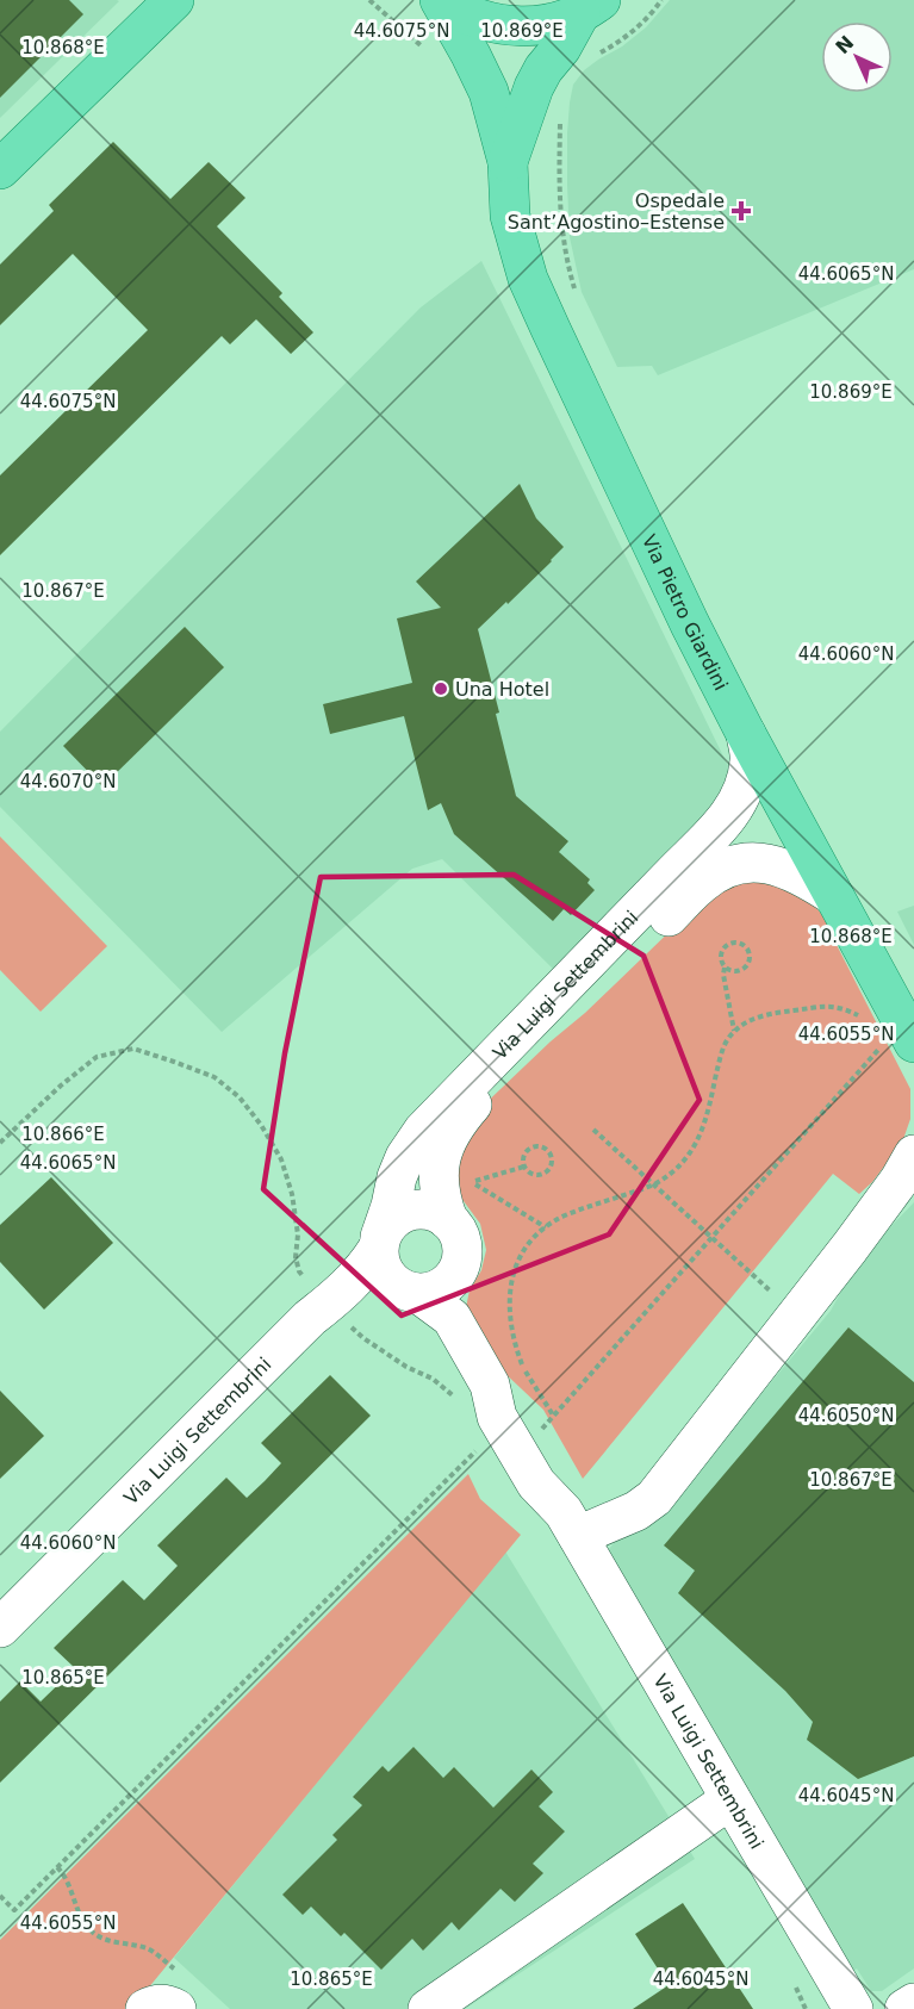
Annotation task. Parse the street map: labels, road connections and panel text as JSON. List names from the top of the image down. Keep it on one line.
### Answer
{"streets":{"main road":["Via Pietro Giardini"],"street":["Via Luigi Settembrini"]},"crossings":[["Via Pietro Giardini","Via Luigi Settembrini"]],"places":{"health":["Ospedale Sant’Agostino–Estense"],"other":["Una Hotel"]},"north":"top left","coordinates":["44.6075°N","10.869°E","10.868°E","44.6065°N","10.867°E","44.6060°N","44.6070°N","44.6055°N","10.866°E","44.6050°N","10.865°E","44.6045°N"]}
